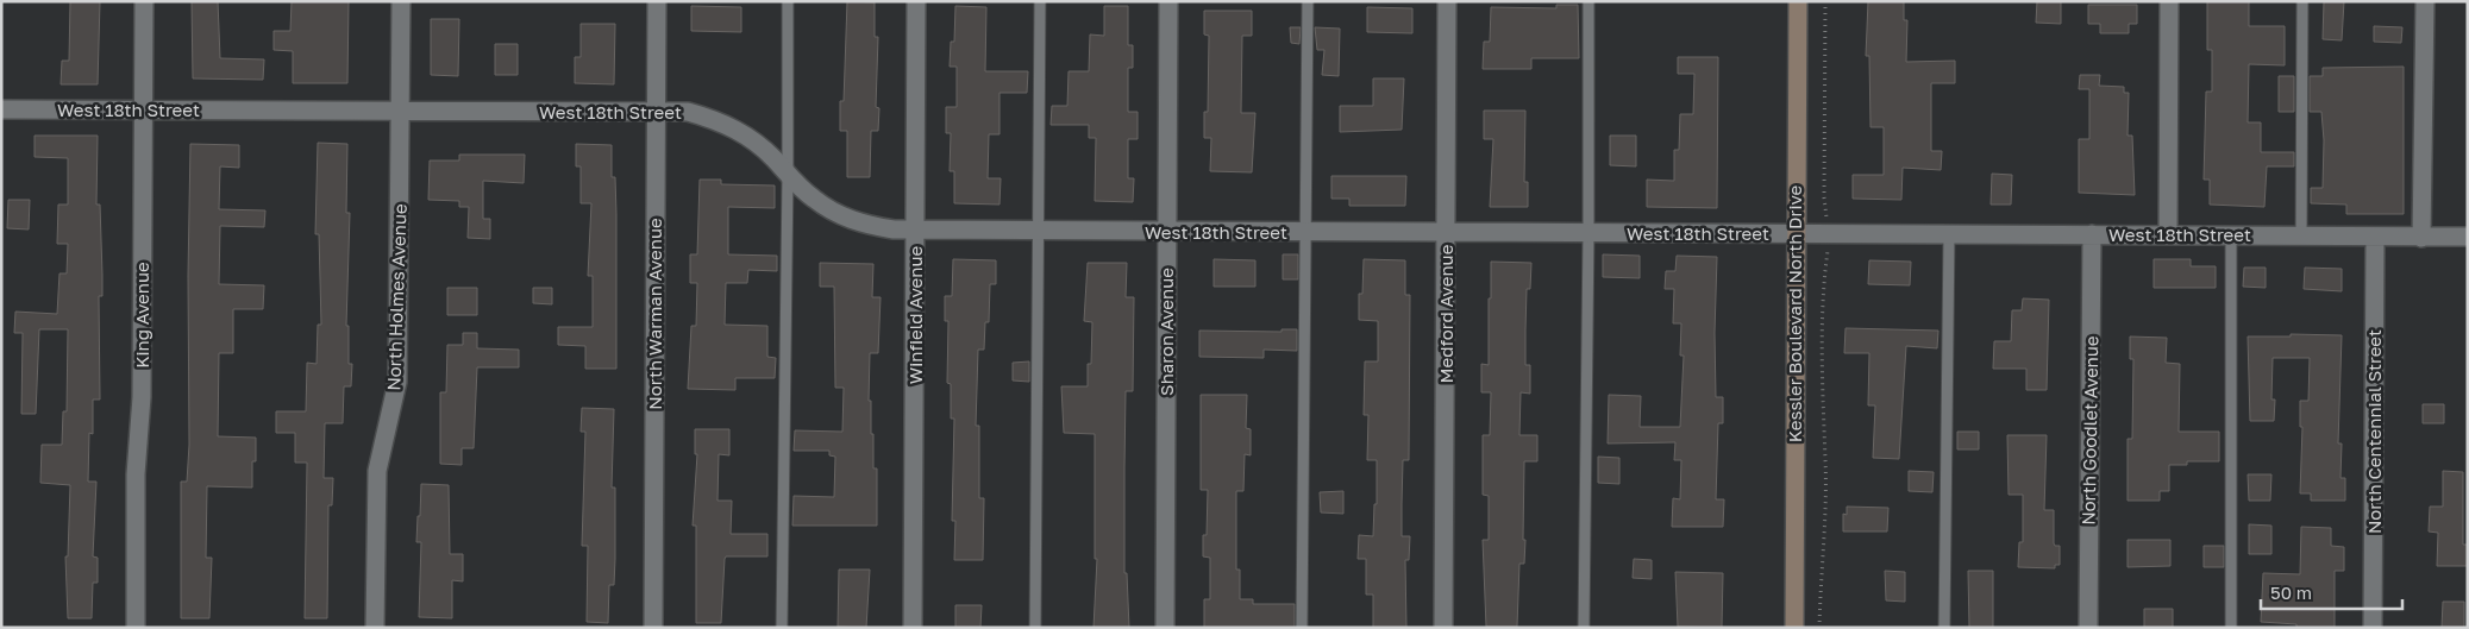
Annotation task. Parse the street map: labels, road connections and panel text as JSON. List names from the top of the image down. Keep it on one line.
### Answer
{"streets":{"main road":["Kessler Boulevard North Drive"],"street":["West 18th Street","North Holmes Avenue","North Warman Avenue","Medford Avenue","King Avenue","Winfield Avenue","Sharon Avenue","North Goodlet Avenue","North Centennial Street"]},"crossings":[["West 18th Street","North Holmes Avenue"],["West 18th Street","North Warman Avenue"],["West 18th Street","Medford Avenue"],["West 18th Street","Kessler Boulevard North Drive"],["West 18th Street","King Avenue"],["West 18th Street","Winfield Avenue"],["West 18th Street","Sharon Avenue"],["West 18th Street","North Goodlet Avenue"],["West 18th Street","North Centennial Street"]],"scale_bar":"50 m"}
